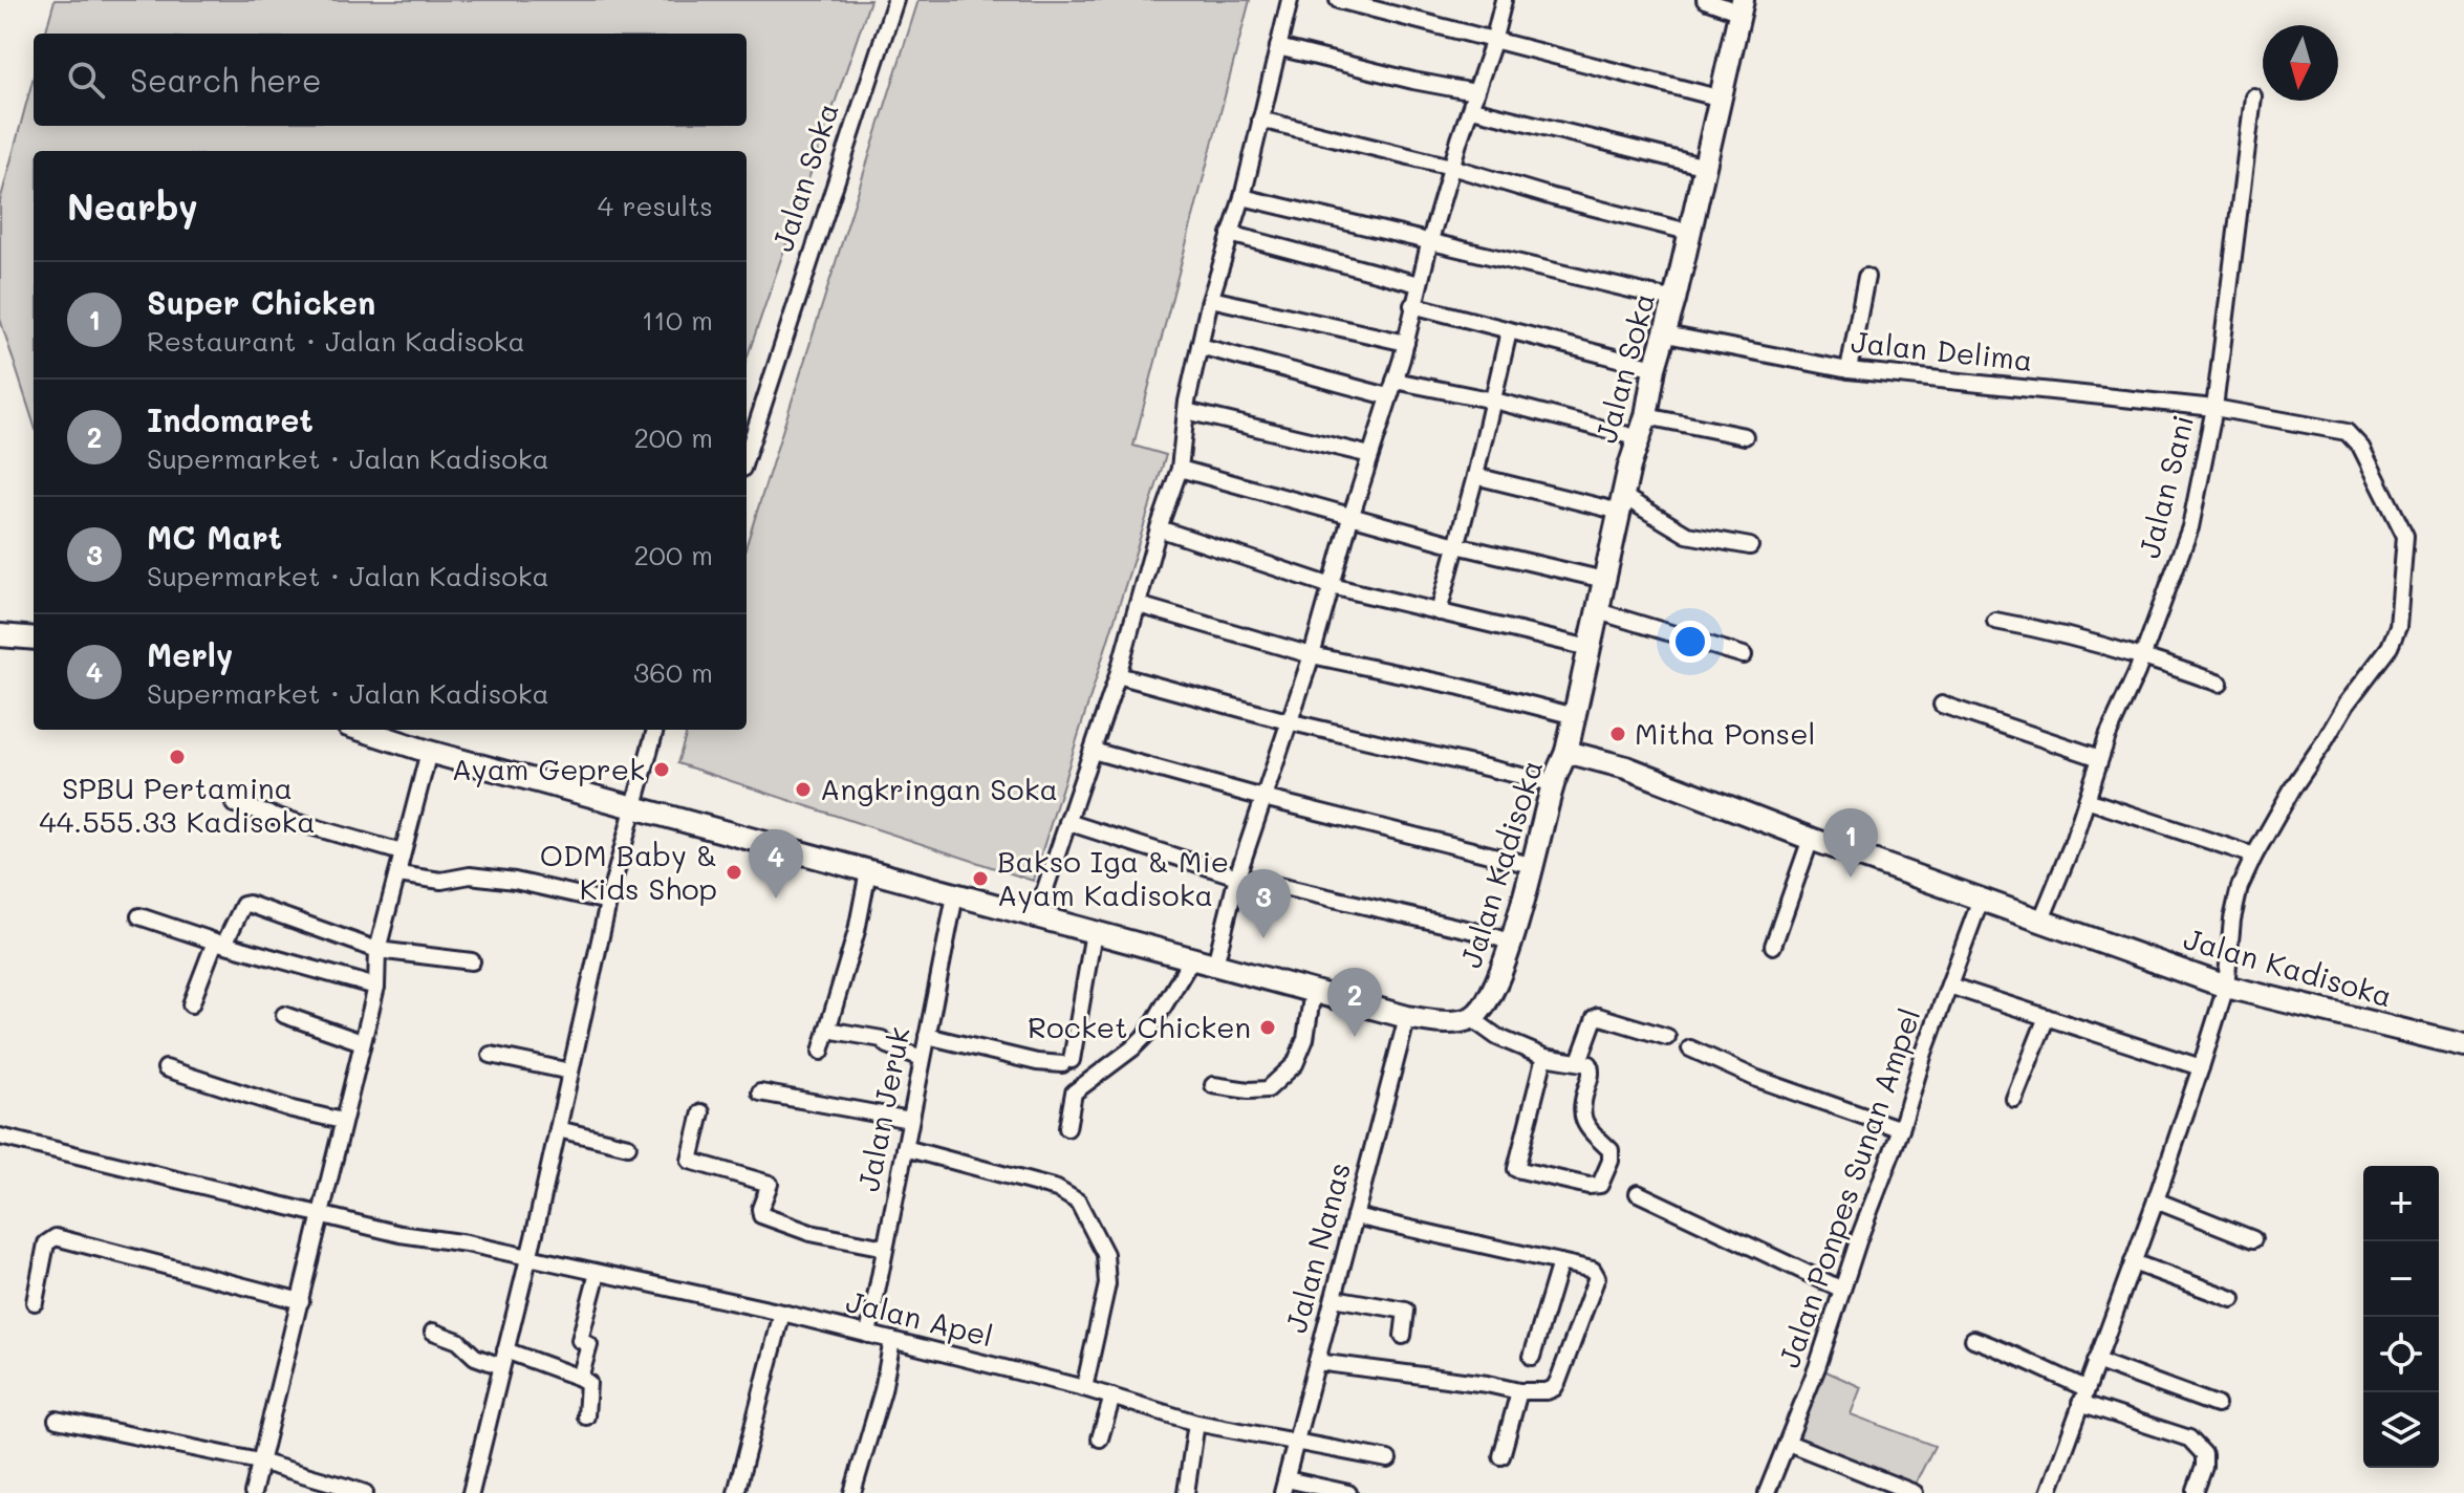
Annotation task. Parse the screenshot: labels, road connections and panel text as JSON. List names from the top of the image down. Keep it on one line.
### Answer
{"streets":{"street":["Jalan Soka","Jalan Delima","Jalan Sani","Jalan Kadisoka","Jalan Jeruk","Jalan Ponpes Sunan Ampel","Jalan Nanas","Jalan Apel"]},"crossings":[["Jalan Soka","Jalan Delima"],["Jalan Soka","Jalan Kadisoka"],["Jalan Delima","Jalan Sani"],["Jalan Sani","Jalan Kadisoka"],["Jalan Kadisoka","Jalan Ponpes Sunan Ampel"],["Jalan Jeruk","Jalan Apel"],["Jalan Nanas","Jalan Apel"]],"places":["Mitha Ponsel","SPBU Pertamina 44.555.33 Kadisoka","Ayam Geprek","Angkringan Soka","ODM Baby & Kids Shop","Bakso Iga & Mie Ayam Kadisoka","Rocket Chicken"],"north":"bottom","page":{"search":"Search here","heading":["Nearby","4 results"],"list":[{"mark":"1","name":"Super Chicken","note":"Restaurant · Jalan Kadisoka","value":"110 m"},{"mark":"2","name":"Indomaret","note":"Supermarket · Jalan Kadisoka","value":"200 m"},{"mark":"3","name":"MC Mart","note":"Supermarket · Jalan Kadisoka","value":"200 m"},{"mark":"4","name":"Merly","note":"Supermarket · Jalan Kadisoka","value":"360 m"}],"pins":["1","4","3","2"],"map_buttons":["+","−"]}}
